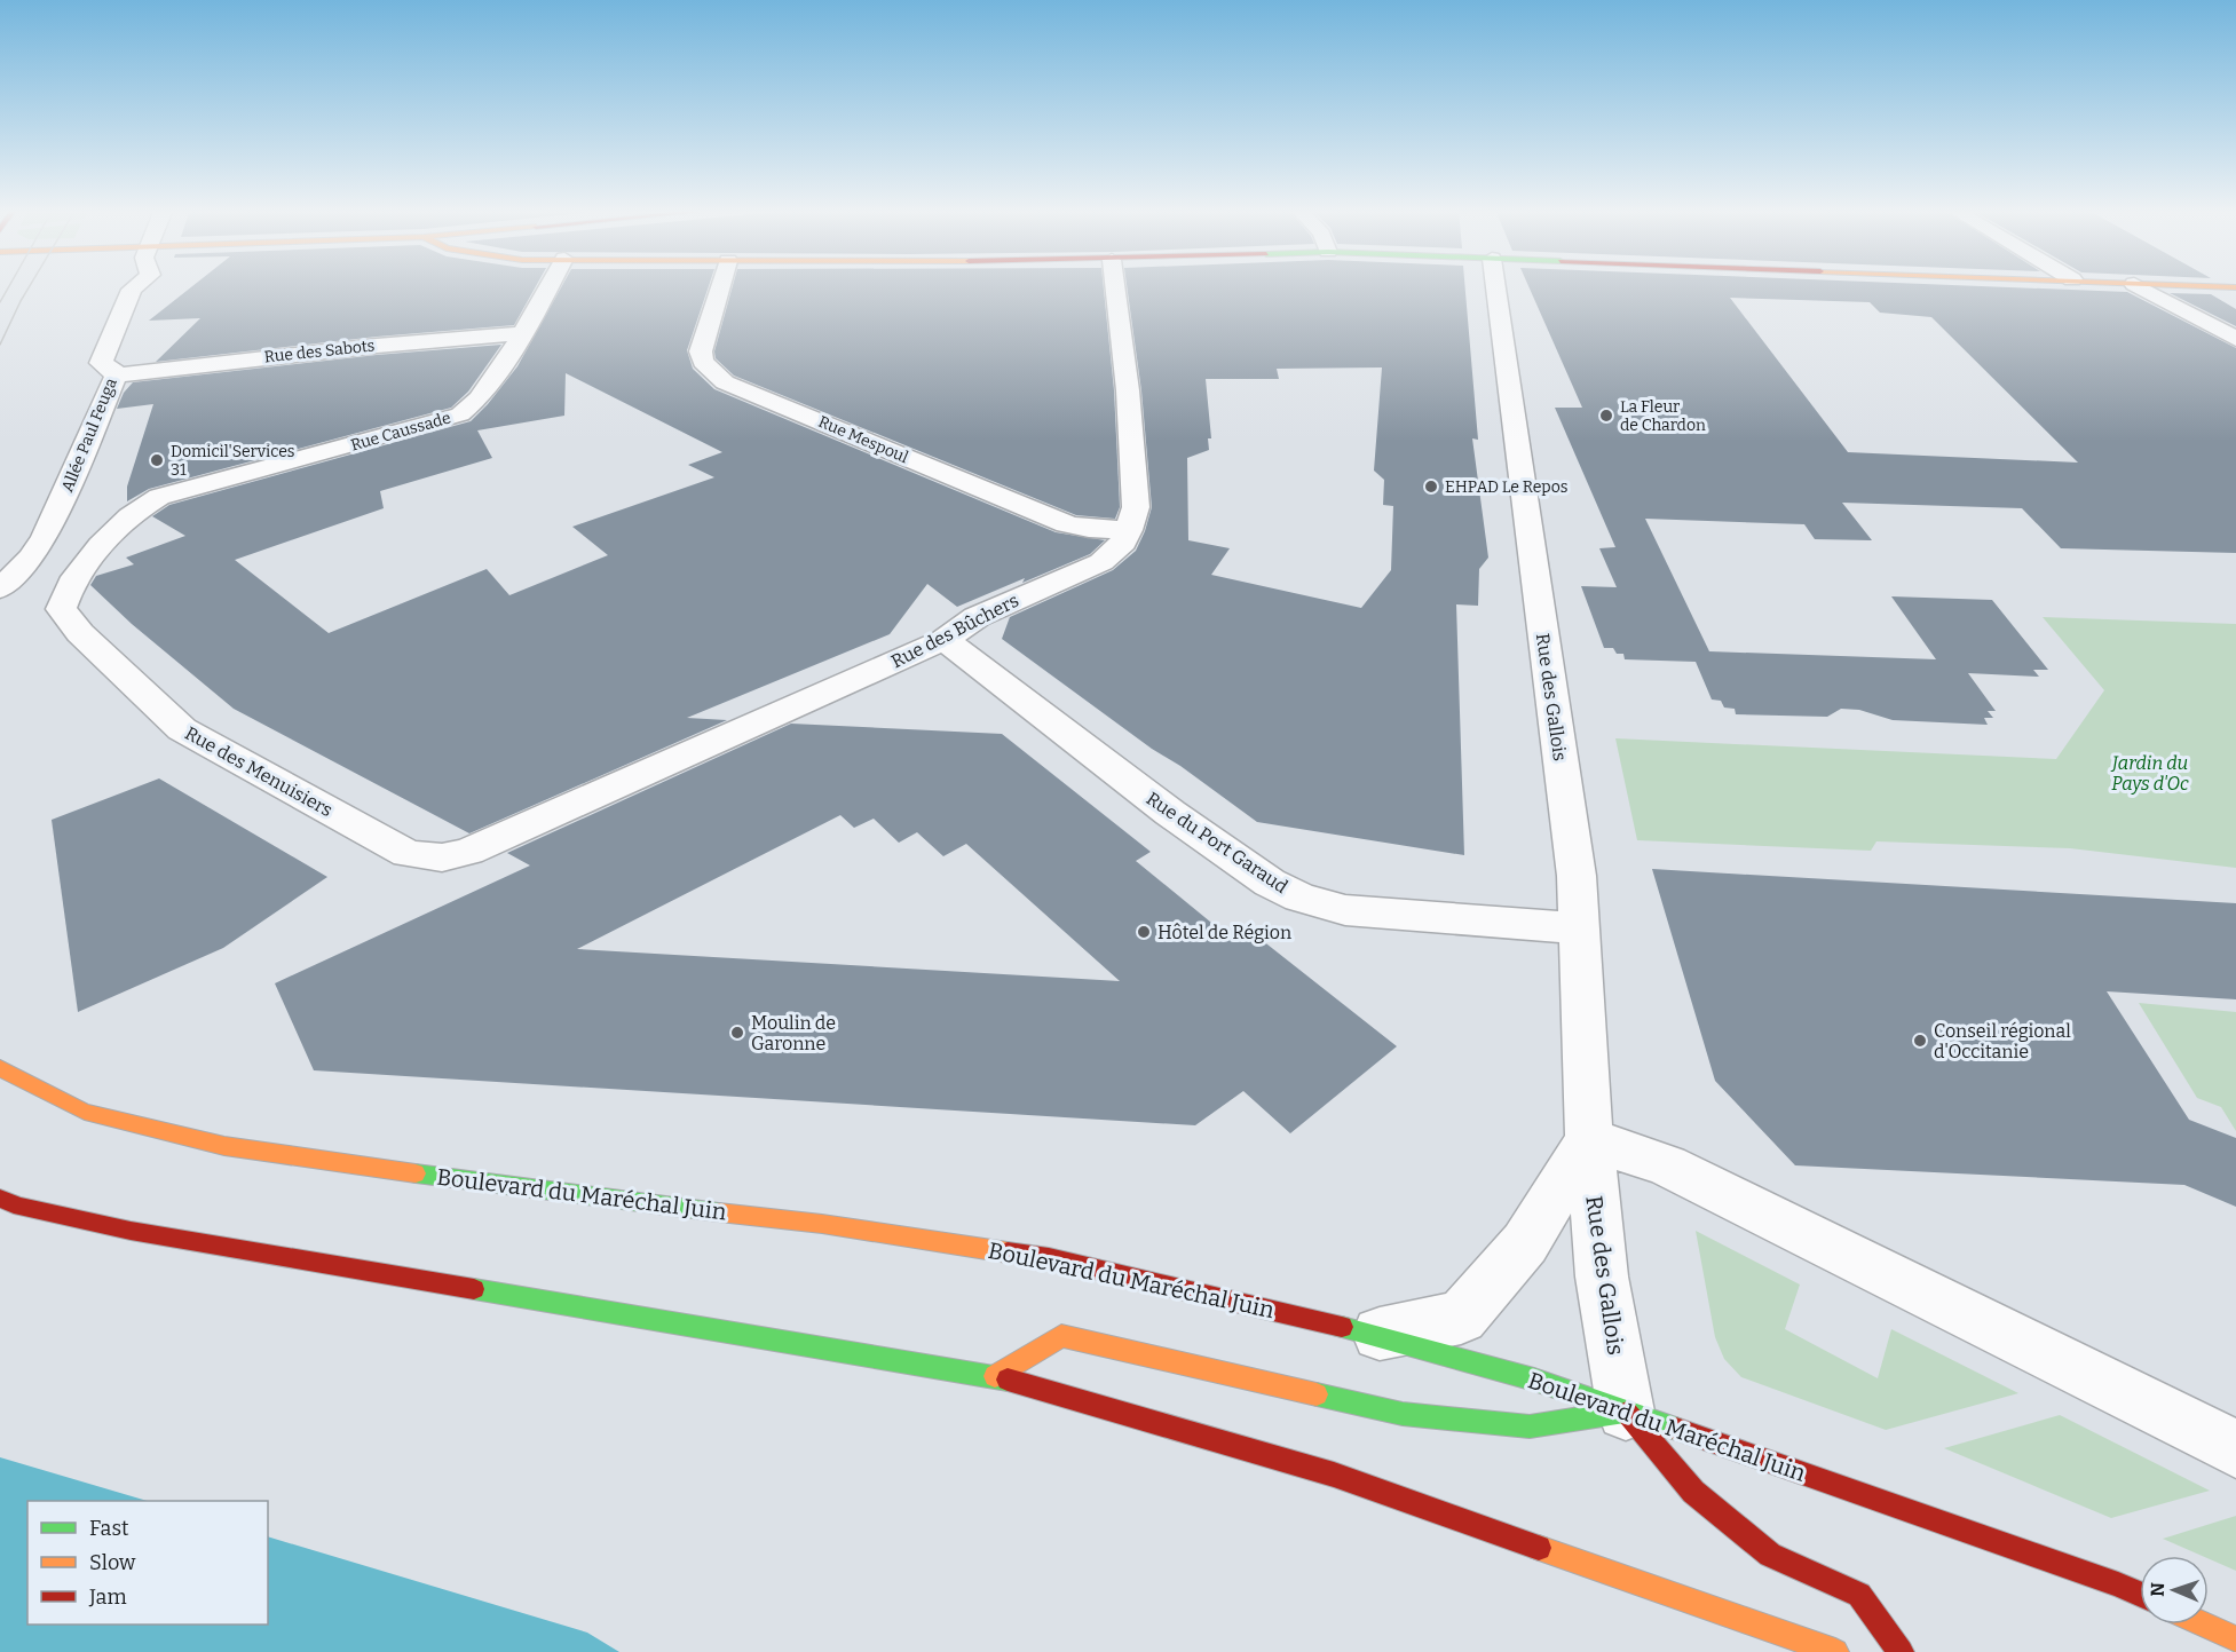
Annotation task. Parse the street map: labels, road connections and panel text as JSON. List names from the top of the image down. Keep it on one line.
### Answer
{"streets":{"main road":["Boulevard du Maréchal Juin"],"street":["Rue des Sabots","Rue Caussade","Allée Paul Feuga","Rue Mespoul","Rue des Bûchers","Rue des Gallois","Rue des Menuisiers","Rue du Port Garaud"]},"crossings":[["Rue des Sabots","Rue Caussade"],["Rue des Sabots","Allée Paul Feuga"],["Rue Caussade","Rue des Menuisiers"],["Rue Mespoul","Rue des Bûchers"],["Rue des Bûchers","Rue des Menuisiers"],["Rue des Bûchers","Rue du Port Garaud"],["Rue des Gallois","Rue du Port Garaud"],["Rue des Gallois","Boulevard du Maréchal Juin"]],"parks":["Jardin du Pays d'Oc"],"places":["La Fleur de Chardon","Domicil'Services 31","EHPAD Le Repos","Hôtel de Région","Moulin de Garonne","Conseil régional d'Occitanie"],"legend":["Fast","Slow","Jam"],"north":"left"}
